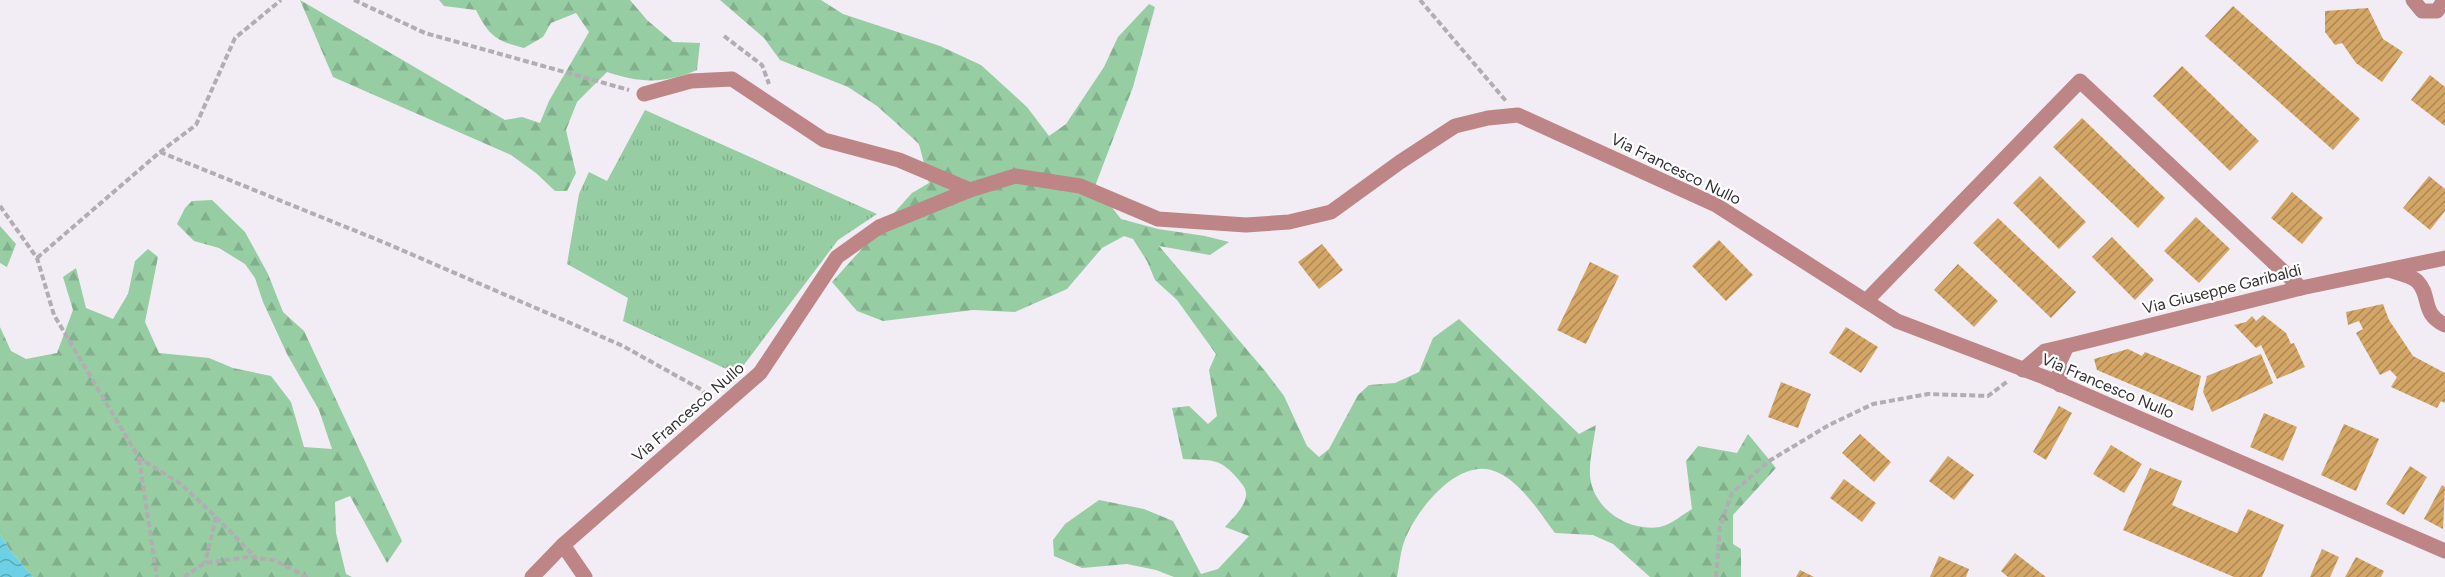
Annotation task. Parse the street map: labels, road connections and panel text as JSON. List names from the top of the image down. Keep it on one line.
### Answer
{"streets":{"street":["Via Francesco Nullo","Via Giuseppe Garibaldi"]},"crossings":[["Via Francesco Nullo","Via Giuseppe Garibaldi"]]}
